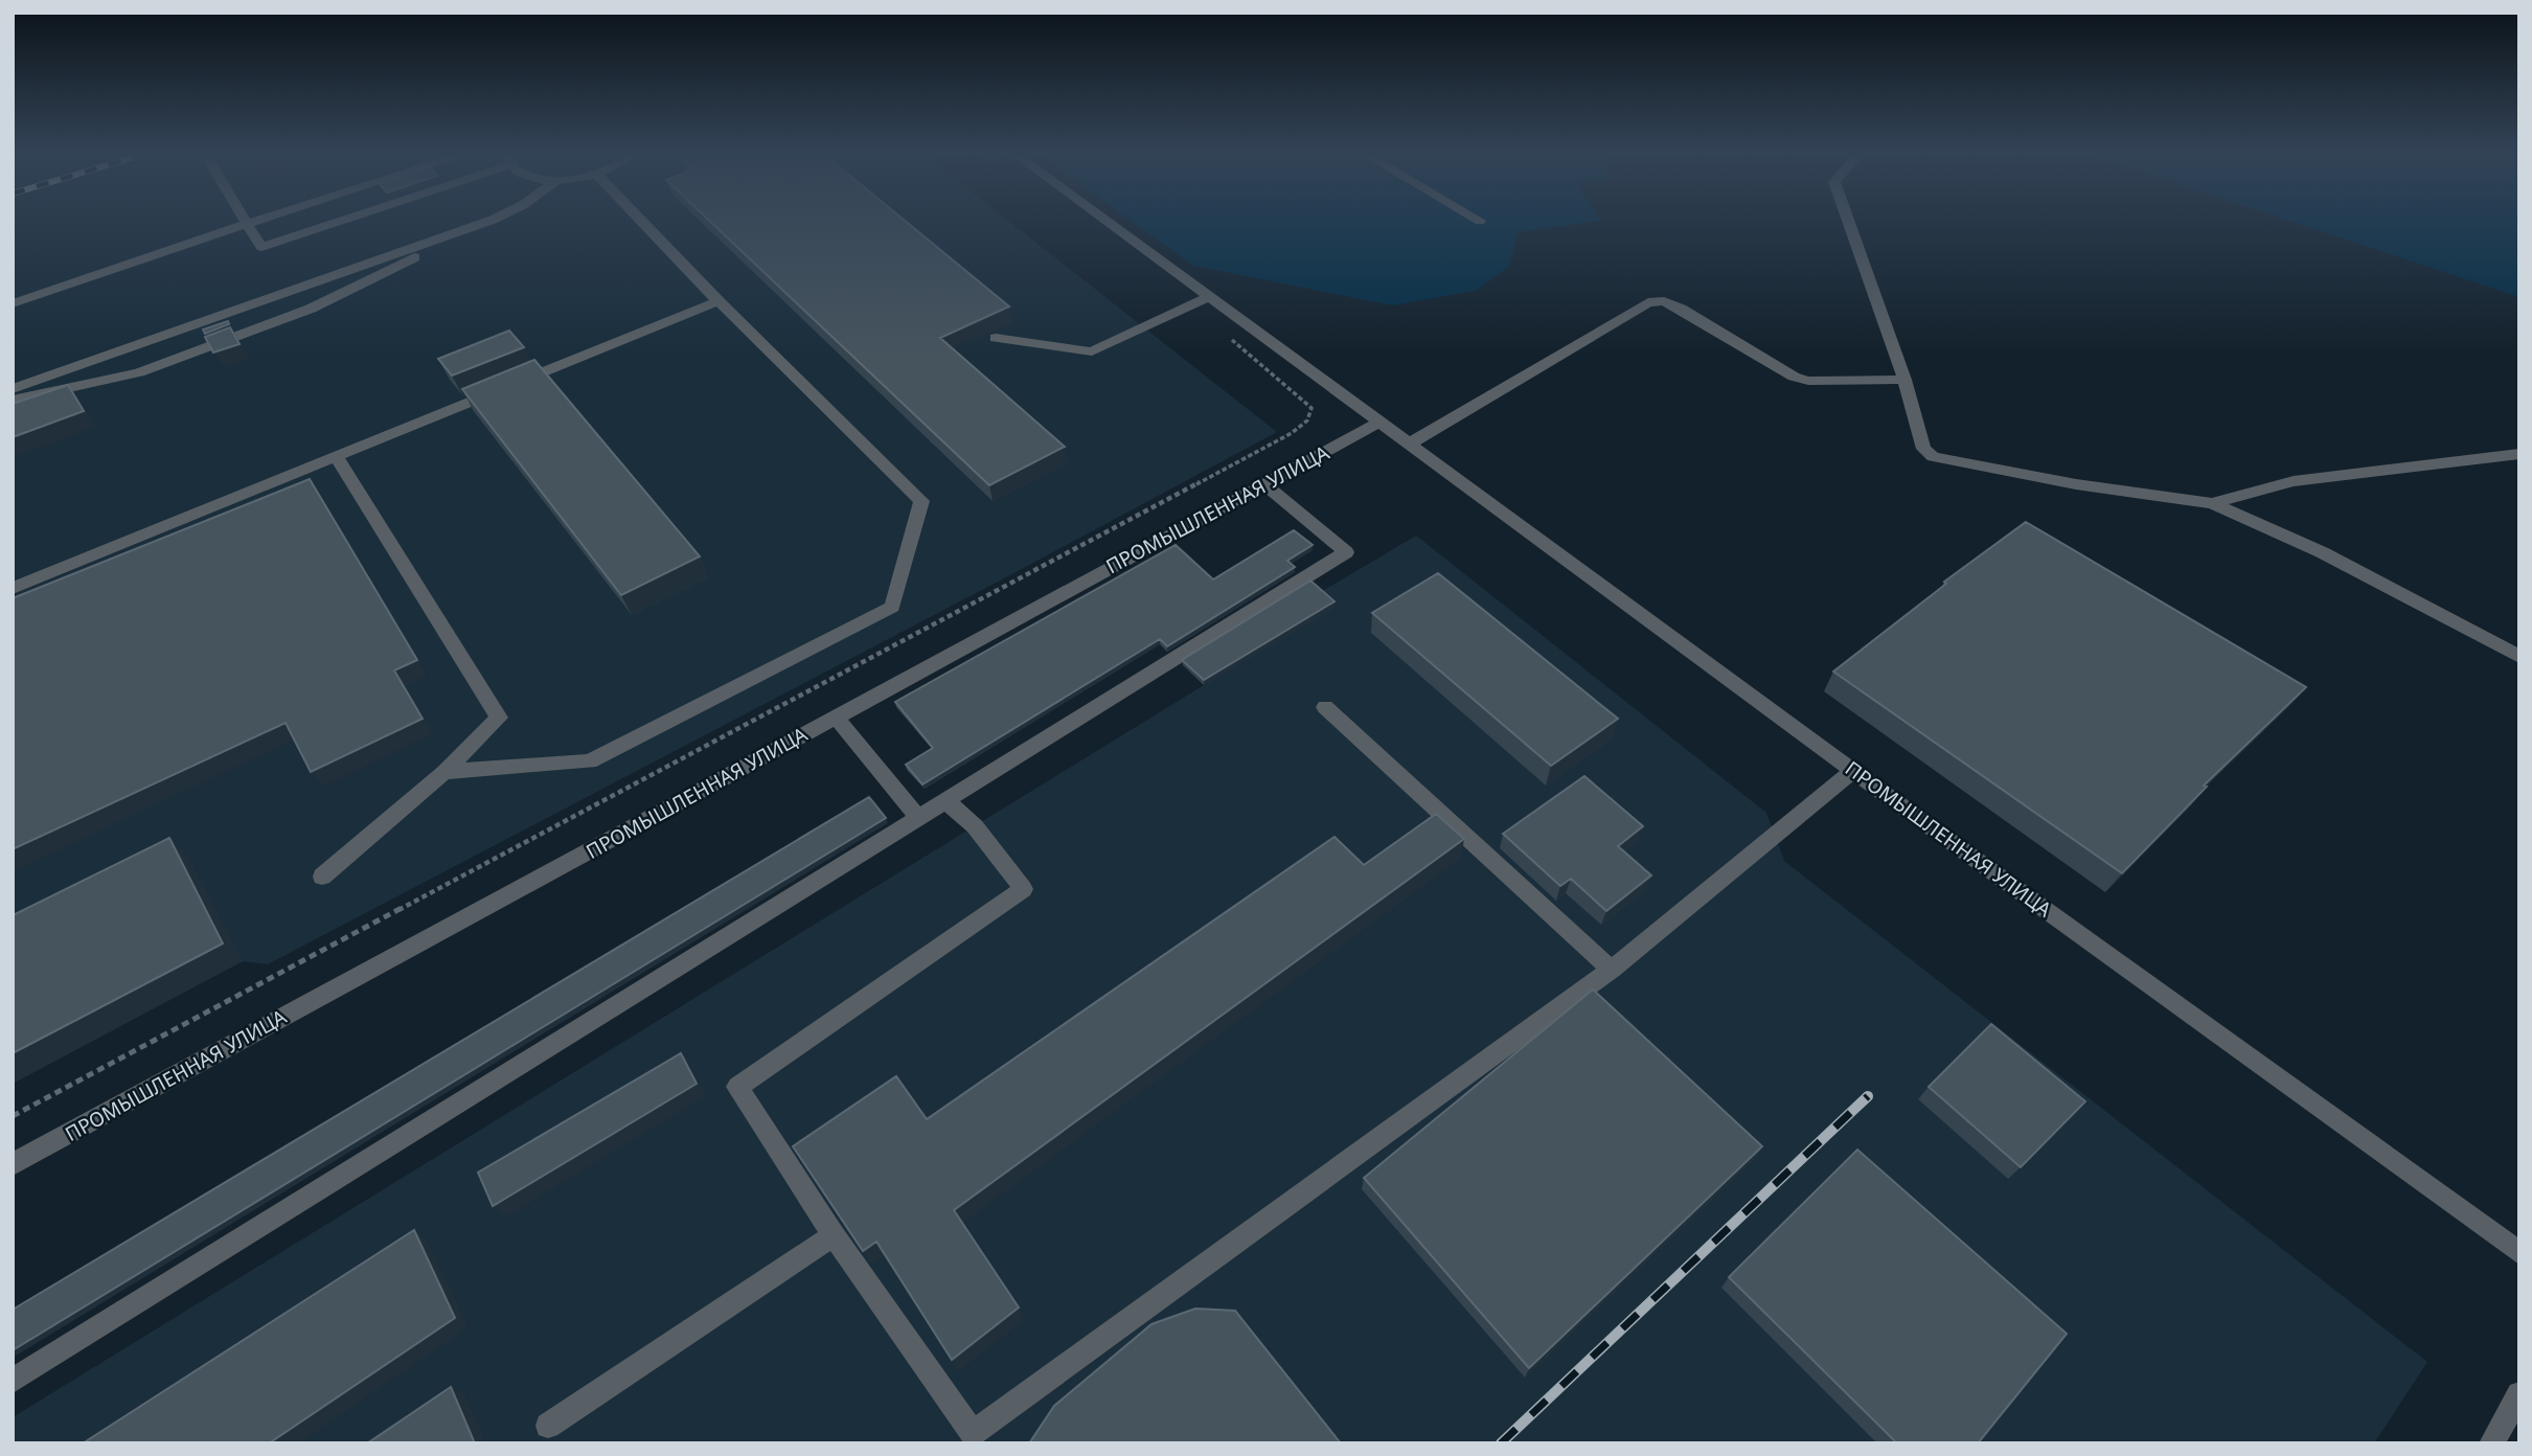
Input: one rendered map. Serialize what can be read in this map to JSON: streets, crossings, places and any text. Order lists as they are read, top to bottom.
{
  "streets": {
    "street": ["ПРОМЫШЛЕННАЯ УЛИЦА"]
  }
}
